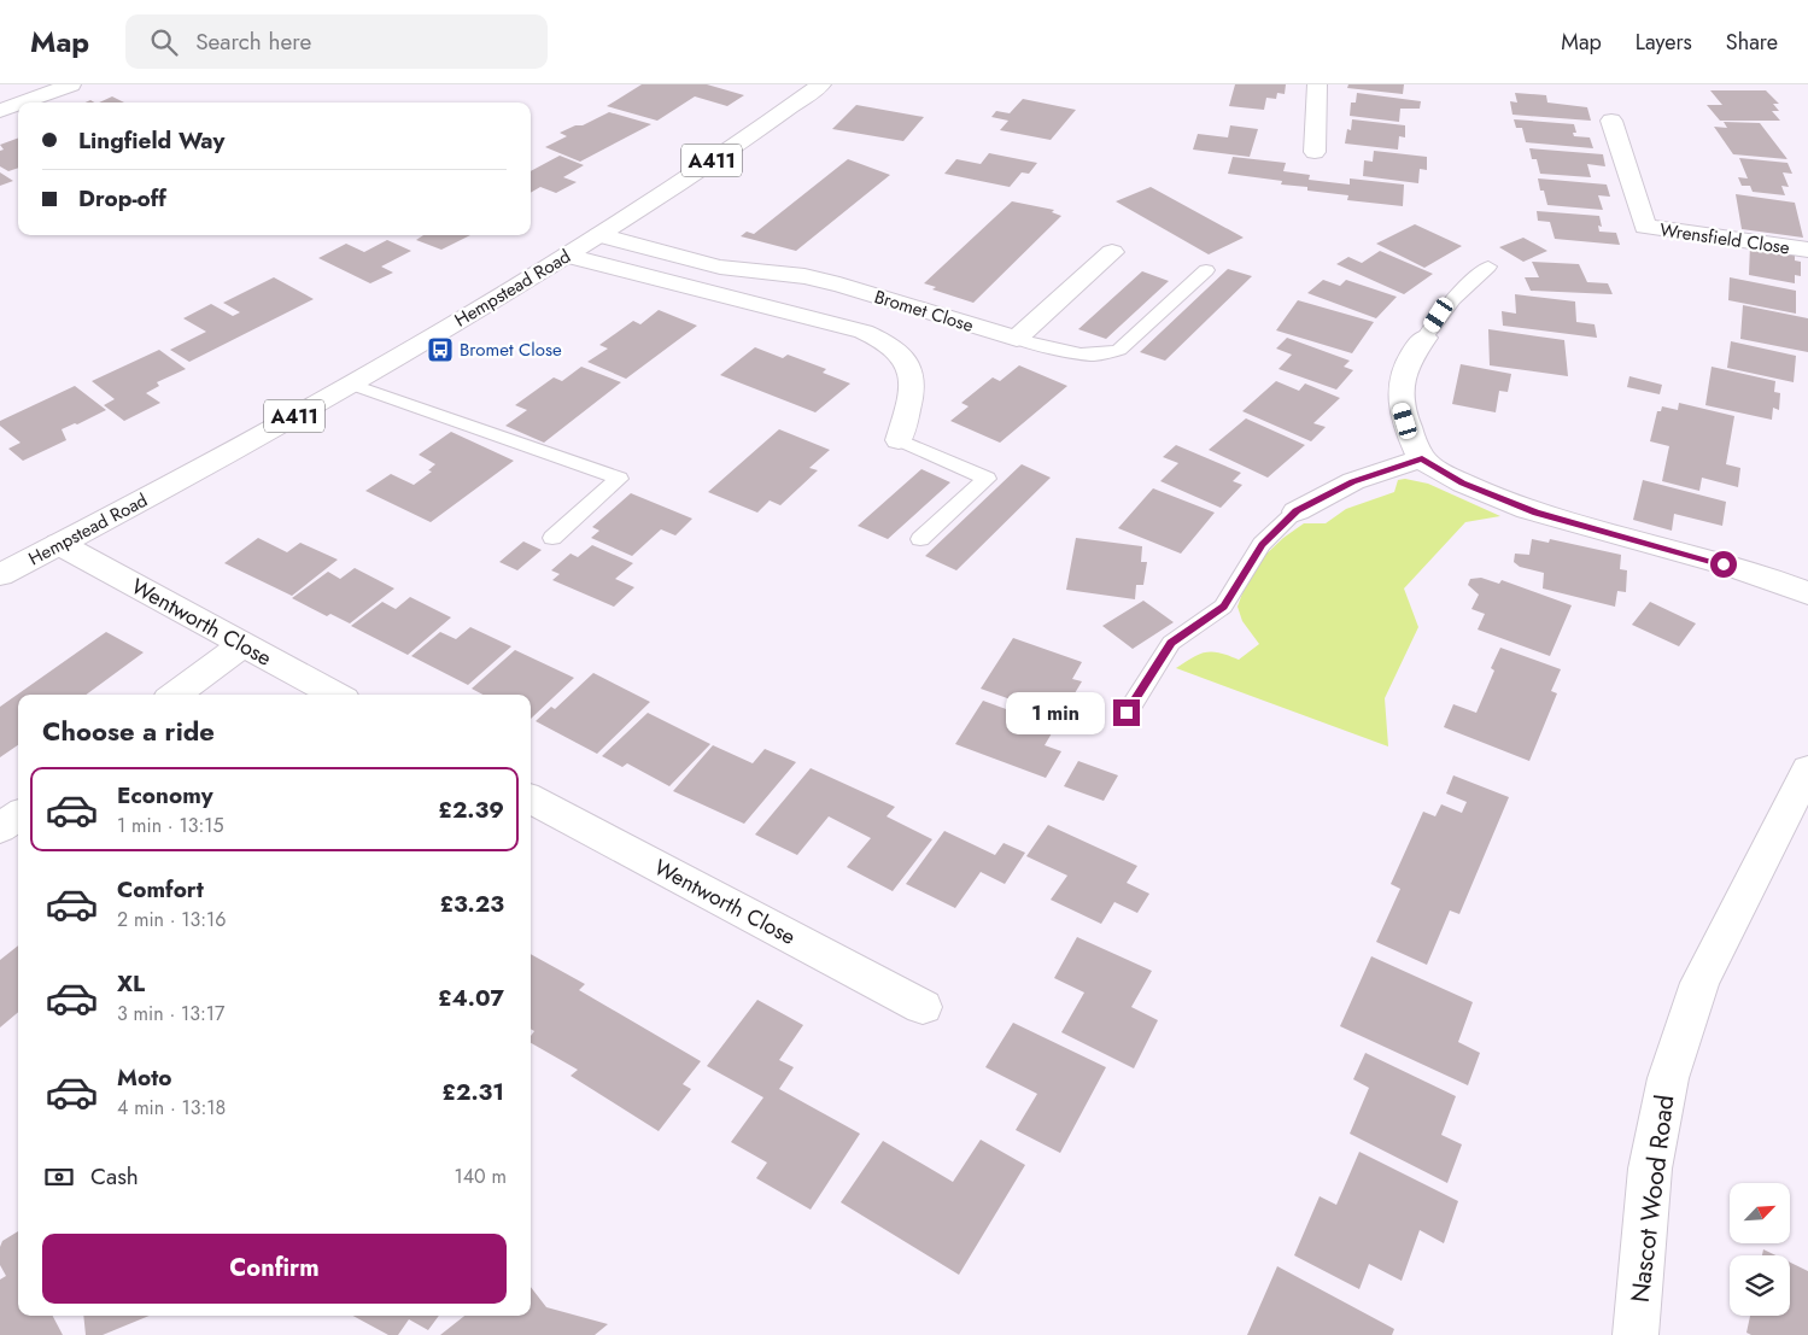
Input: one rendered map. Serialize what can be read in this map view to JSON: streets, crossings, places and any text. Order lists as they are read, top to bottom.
{
  "streets": {
    "street": [
      "A411",
      "Wrensfield Close",
      "Hempstead Road",
      "Bromet Close",
      "Wentworth Close",
      "Nascot Wood Road"
    ]
  },
  "crossings": [
    ["Hempstead Road", "Bromet Close"],
    ["Hempstead Road", "Wentworth Close"]
  ],
  "places": {
    "bus stop": ["Bromet Close"]
  },
  "north": "top right",
  "page": {
    "header": "Map",
    "search": "Search here",
    "nav": ["Map", "Layers", "Share"],
    "banner": ["Lingfield Way", "Drop-off"],
    "bubble": "1 min",
    "heading": "Choose a ride",
    "list": [
      {
        "name": "Economy",
        "note": "1 min · 13:15",
        "value": "£2.39"
      },
      {
        "name": "Comfort",
        "note": "2 min · 13:16",
        "value": "£3.23"
      },
      {
        "name": "XL",
        "note": "3 min · 13:17",
        "value": "£4.07"
      },
      {
        "name": "Moto",
        "note": "4 min · 13:18",
        "value": "£2.31"
      }
    ],
    "pay": ["Cash", "140 m"],
    "buttons": "Confirm"
  }
}
